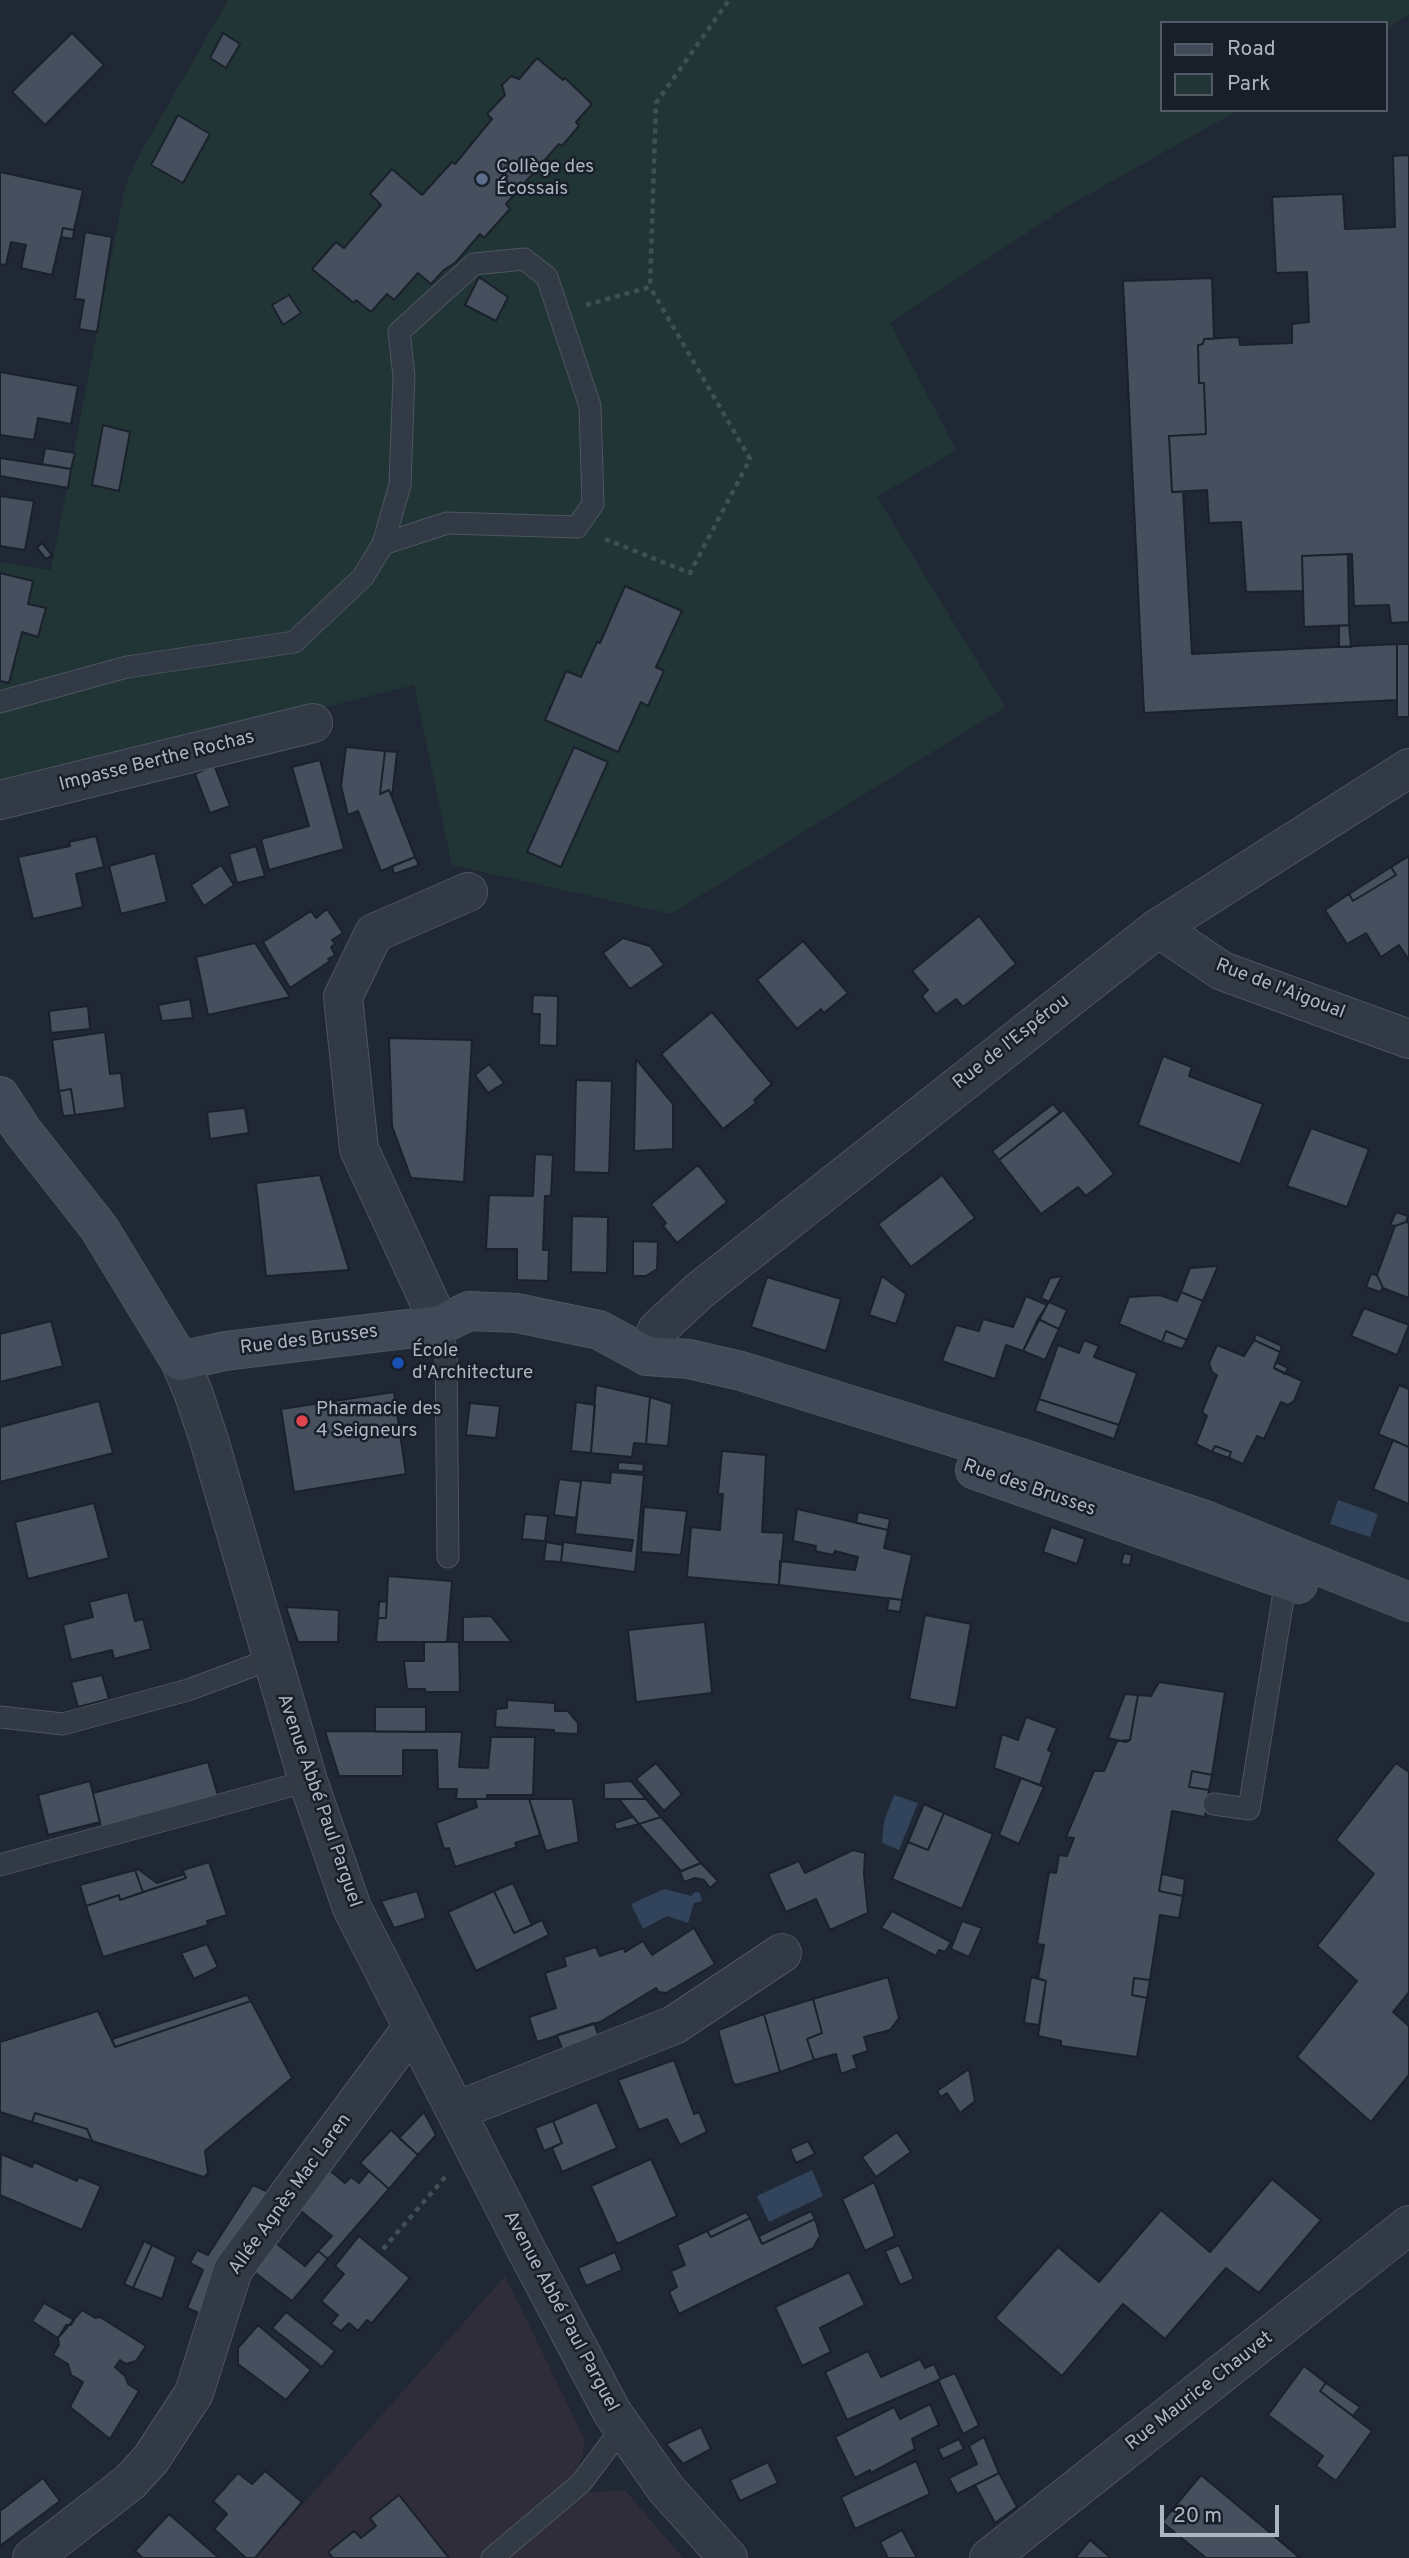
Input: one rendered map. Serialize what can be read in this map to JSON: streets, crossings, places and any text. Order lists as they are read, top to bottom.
{
  "streets": {
    "street": [
      "Impasse Berthe Rochas",
      "Rue de l'Aigoual",
      "Rue de l'Espérou",
      "Rue des Brusses",
      "Avenue Abbé Paul Parguel",
      "Allée Agnès Mac Laren",
      "Rue Maurice Chauvet"
    ]
  },
  "crossings": [
    ["Rue de l'Aigoual", "Rue de l'Espérou"],
    ["Rue de l'Espérou", "Rue des Brusses"],
    ["Rue des Brusses", "Avenue Abbé Paul Parguel"],
    ["Avenue Abbé Paul Parguel", "Allée Agnès Mac Laren"]
  ],
  "places": ["Collège des Écossais", "École d'Architecture", "Pharmacie des 4 Seigneurs"],
  "legend": ["Road", "Park"],
  "scale_bar": "20 m"
}
